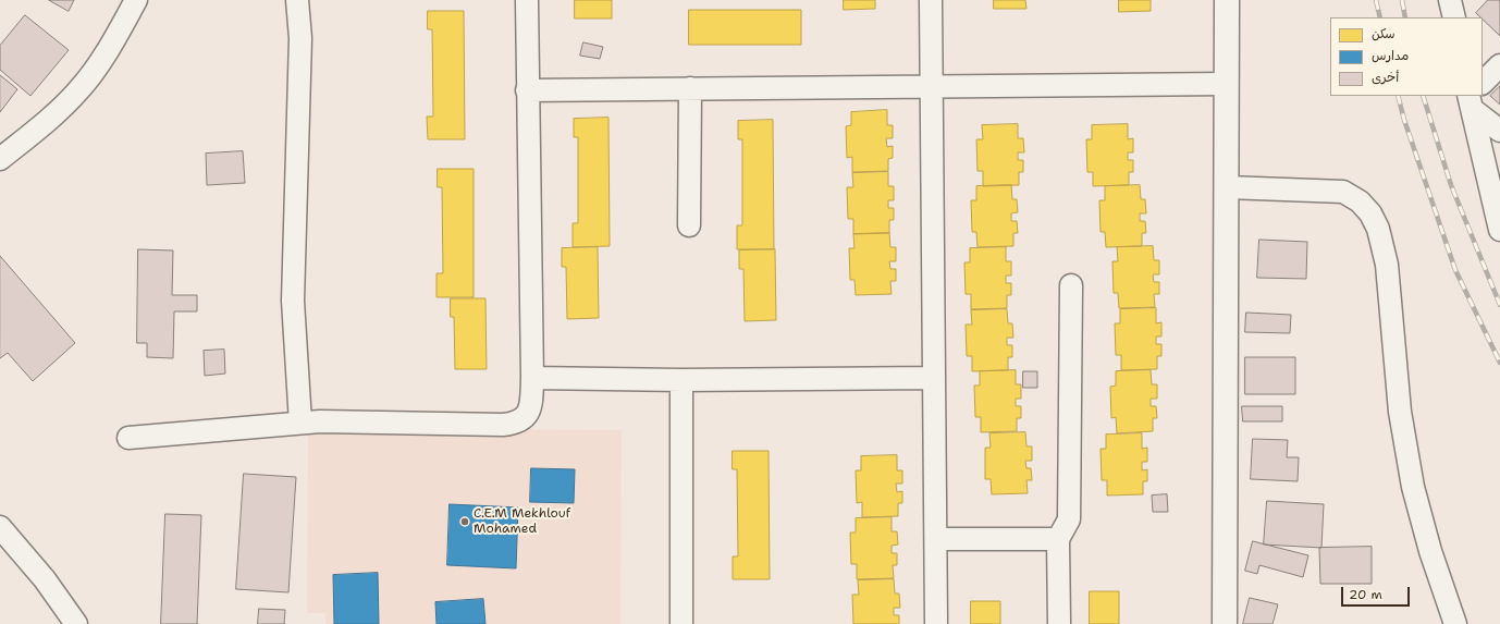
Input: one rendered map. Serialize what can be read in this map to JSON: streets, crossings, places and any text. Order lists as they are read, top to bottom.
{
  "places": ["C.E.M Mekhlouf Mohamed"],
  "legend": ["سكن", "مدارس", "أخرى"],
  "scale_bar": "20 m"
}
